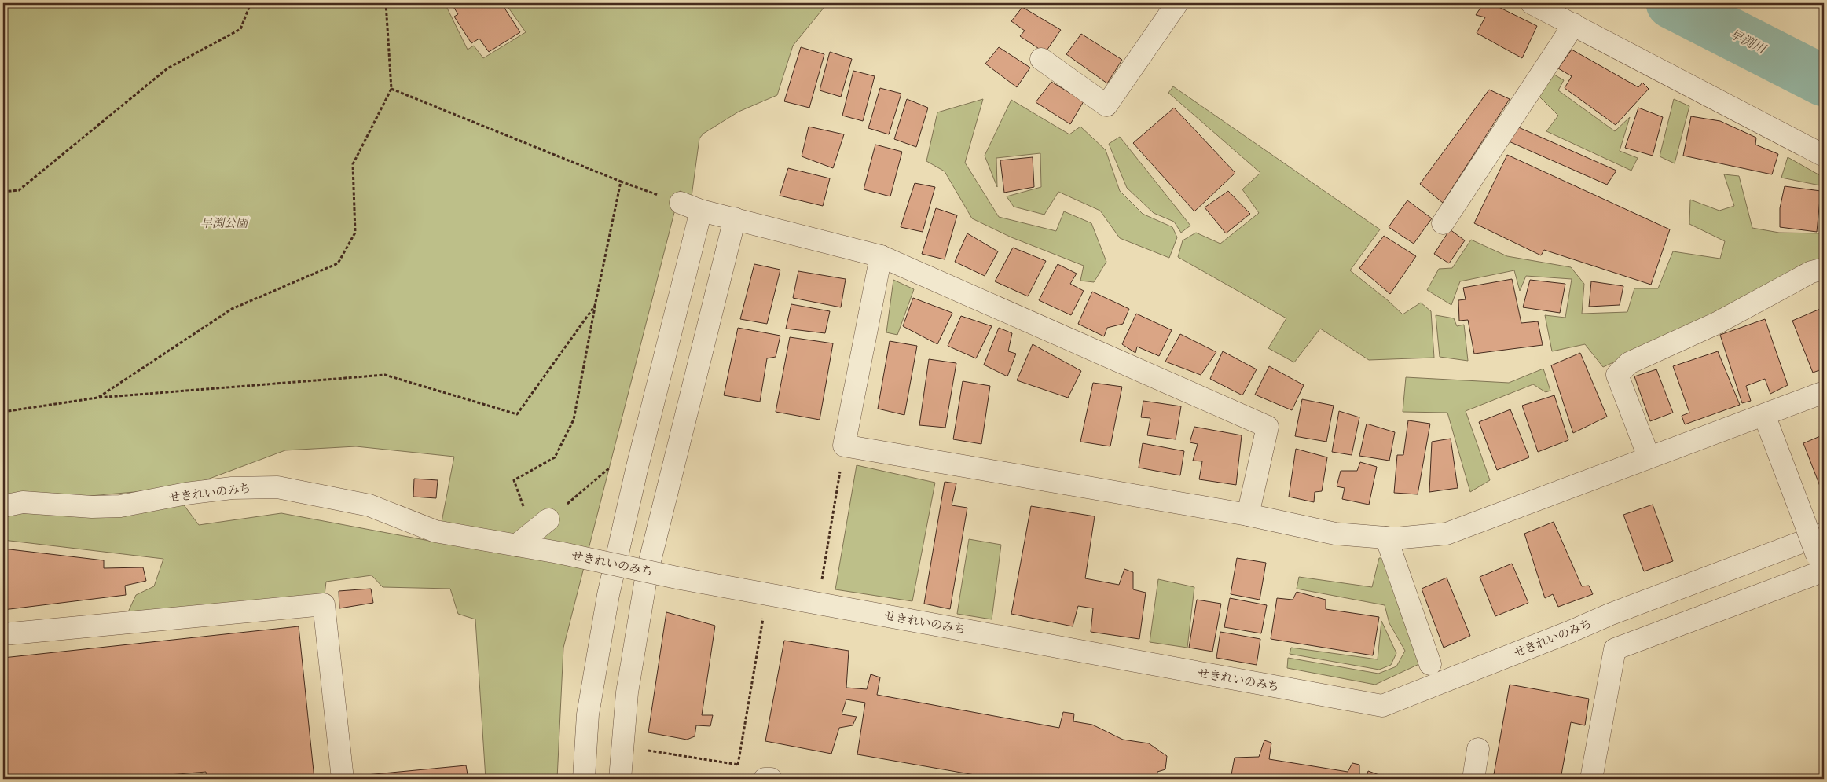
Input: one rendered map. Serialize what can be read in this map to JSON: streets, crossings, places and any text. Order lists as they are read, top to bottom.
{
  "streets": {
    "street": ["せきれいのみち"]
  },
  "water": ["早渕川"],
  "parks": ["早渕公園"]
}
